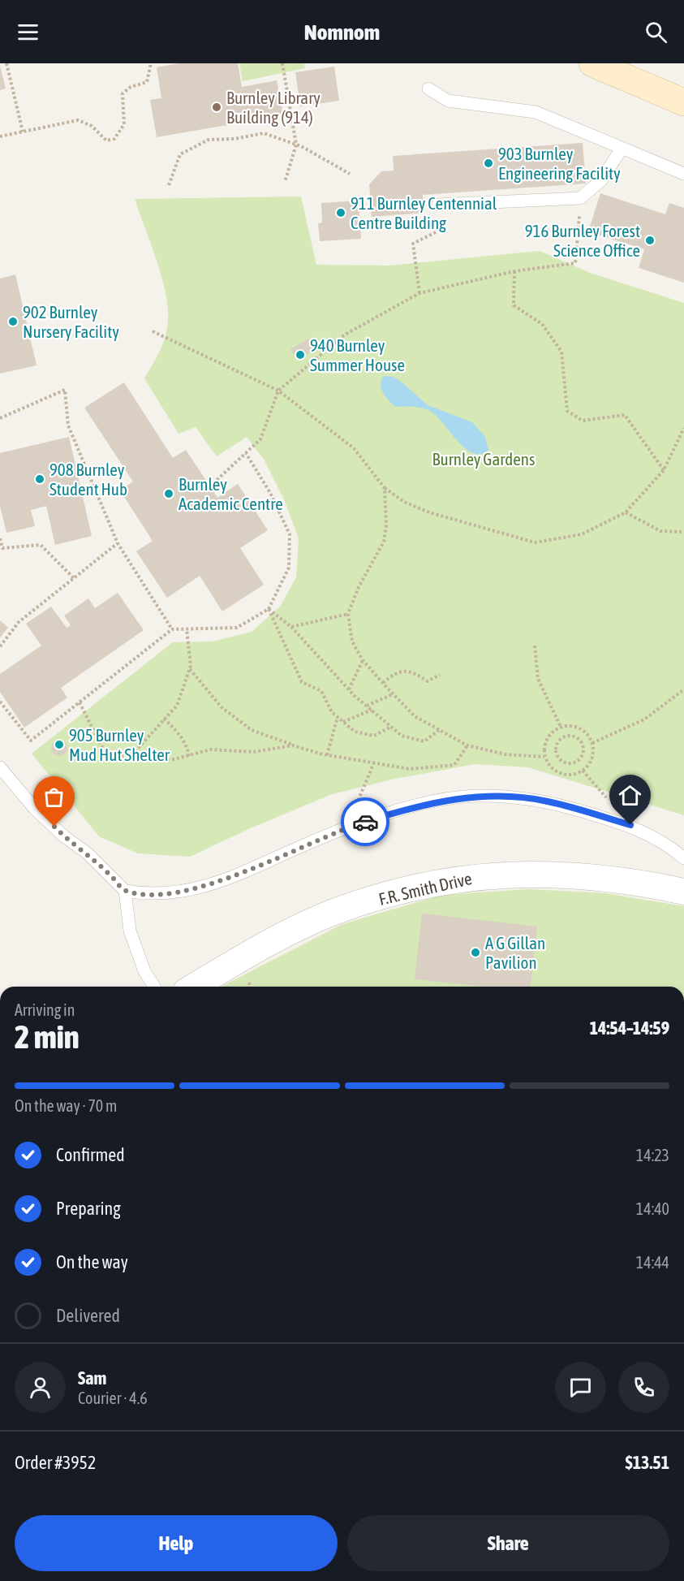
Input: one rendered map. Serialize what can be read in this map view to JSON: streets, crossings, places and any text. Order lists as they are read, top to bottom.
{
  "streets": {
    "street": ["F.R. Smith Drive"]
  },
  "parks": ["Burnley Gardens"],
  "places": [
    "Burnley Library Building (914)",
    "903 Burnley Engineering Facility",
    "911 Burnley Centennial Centre Building",
    "916 Burnley Forest Science Office",
    "902 Burnley Nursery Facility",
    "940 Burnley Summer House",
    "908 Burnley Student Hub",
    "Burnley Academic Centre",
    "905 Burnley Mud Hut Shelter",
    "A G Gillan Pavilion"
  ],
  "page": {
    "header": "Nomnom",
    "heading": ["2 min", "Arriving in", "14:54–14:59"],
    "panel": [
      "Sam",
      "Courier · 4.6",
      "Order #3952",
      "$13.51"
    ],
    "bar": "On the way · 70 m",
    "list": [
      ["Confirmed", "14:23"],
      ["Preparing", "14:40"],
      ["On the way", "14:44"],
      "Delivered"
    ],
    "buttons": ["Help", "Share"]
  }
}
